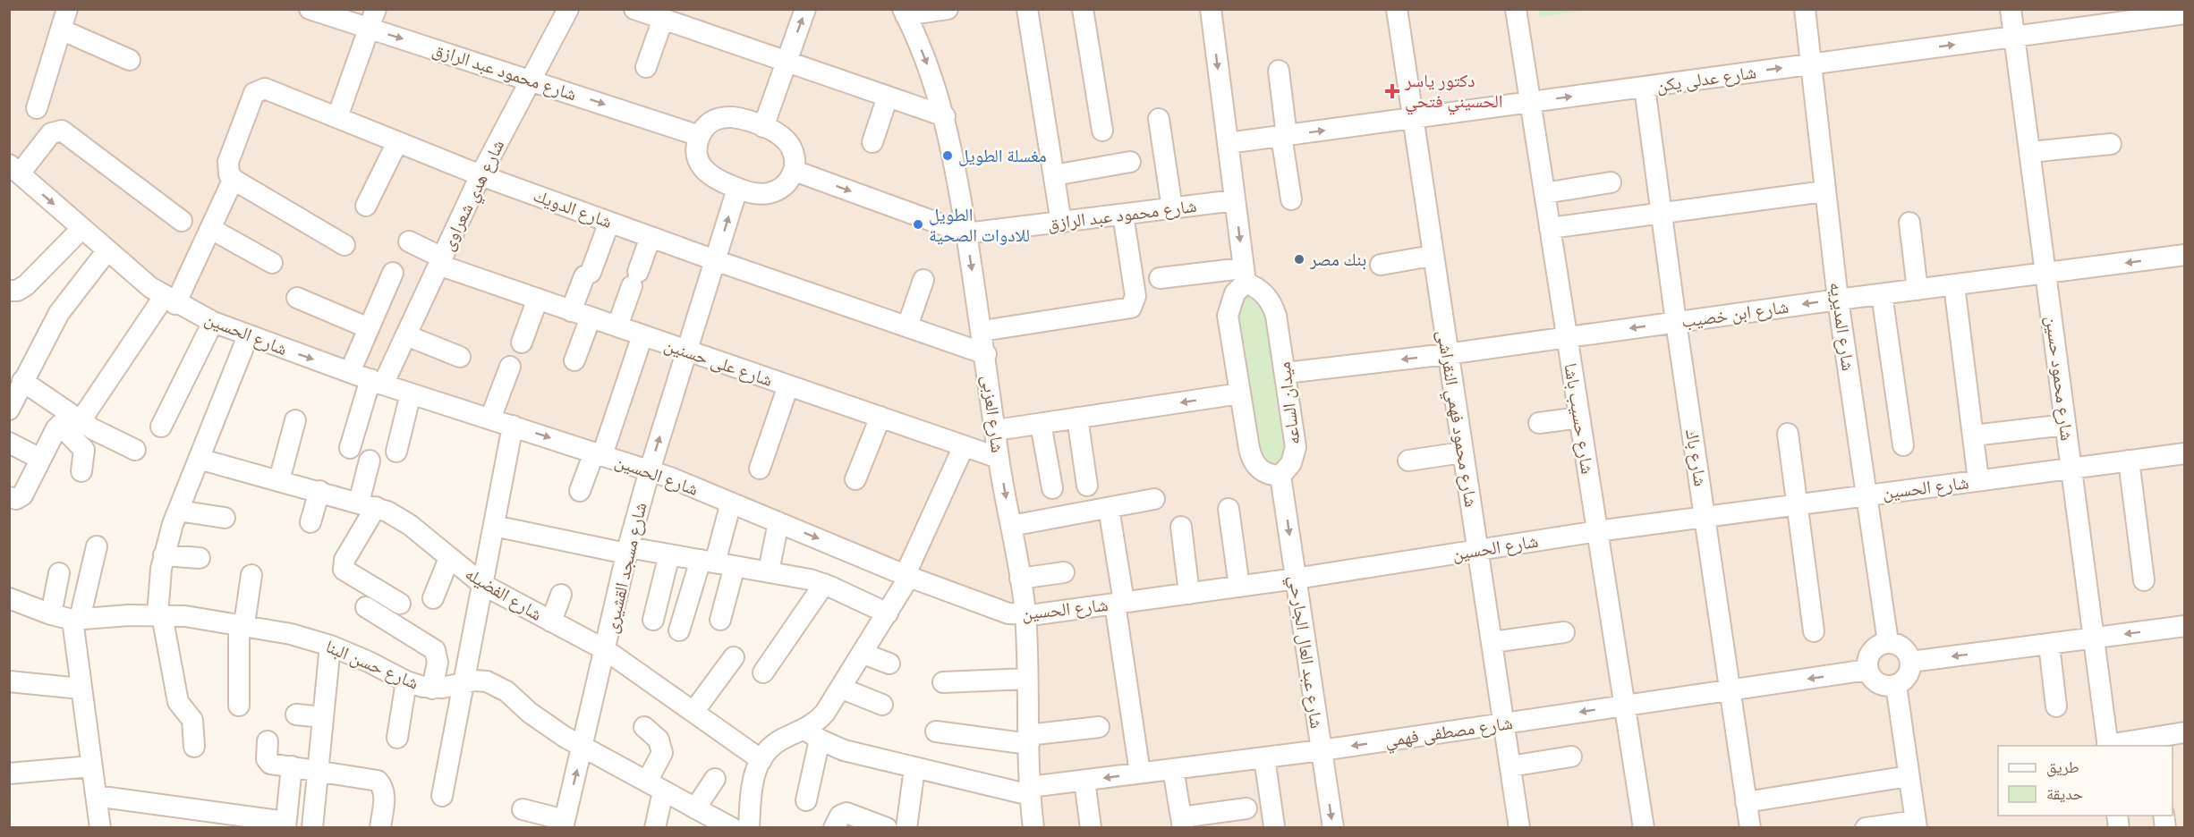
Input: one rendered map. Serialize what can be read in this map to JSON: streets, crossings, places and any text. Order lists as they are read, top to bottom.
{
  "streets": {
    "street": [
      "شارع محمود عبد الرازق",
      "شارع عدلى يكن",
      "شارع هدي شعراوى",
      "شارع الدويك",
      "شارع ابن خصيب",
      "شارع المديريه",
      "شارع الحسين",
      "شارع على حسنين",
      "شارع محمود حسين",
      "ميدان الساعه",
      "شارع العزبى",
      "شارع محمود فهمي النقراشى",
      "شارع حسيب باشا",
      "شارع باك",
      "شارع مسجد القشيرى",
      "شارع الفضيله",
      "شارع عبد العال الجارحي",
      "شارع حسن البنا",
      "شارع مصطفى فهمي"
    ]
  },
  "crossings": [
    ["شارع محمود عبد الرازق", "شارع هدي شعراوى"],
    ["شارع محمود عبد الرازق", "شارع العزبى"],
    ["شارع محمود عبد الرازق", "شارع مسجد القشيرى"],
    ["شارع عدلى يكن", "شارع المديريه"],
    ["شارع عدلى يكن", "شارع محمود حسين"],
    ["شارع عدلى يكن", "شارع محمود فهمي النقراشى"],
    ["شارع عدلى يكن", "شارع حسيب باشا"],
    ["شارع عدلى يكن", "شارع باك"],
    ["شارع هدي شعراوى", "شارع الدويك"],
    ["شارع هدي شعراوى", "شارع الحسين"],
    ["شارع هدي شعراوى", "شارع على حسنين"],
    ["شارع الدويك", "شارع العزبى"],
    ["شارع الدويك", "شارع مسجد القشيرى"],
    ["شارع ابن خصيب", "شارع المديريه"],
    ["شارع ابن خصيب", "شارع محمود حسين"],
    ["شارع ابن خصيب", "ميدان الساعه"],
    ["شارع ابن خصيب", "شارع محمود فهمي النقراشى"],
    ["شارع ابن خصيب", "شارع حسيب باشا"],
    ["شارع ابن خصيب", "شارع باك"],
    ["شارع المديريه", "شارع الحسين"],
    ["شارع المديريه", "شارع مصطفى فهمي"],
    ["شارع الحسين", "شارع محمود حسين"],
    ["شارع الحسين", "شارع العزبى"],
    ["شارع الحسين", "شارع محمود فهمي النقراشى"],
    ["شارع الحسين", "شارع حسيب باشا"],
    ["شارع الحسين", "شارع باك"],
    ["شارع الحسين", "شارع مسجد القشيرى"],
    ["شارع الحسين", "شارع عبد العال الجارحي"],
    ["شارع على حسنين", "شارع العزبى"],
    ["شارع على حسنين", "شارع مسجد القشيرى"],
    ["ميدان الساعه", "شارع عبد العال الجارحي"],
    ["شارع العزبى", "شارع مصطفى فهمي"],
    ["شارع محمود فهمي النقراشى", "شارع مصطفى فهمي"],
    ["شارع حسيب باشا", "شارع مصطفى فهمي"],
    ["شارع باك", "شارع مصطفى فهمي"],
    ["شارع مسجد القشيرى", "شارع الفضيله"],
    ["شارع مسجد القشيرى", "شارع حسن البنا"],
    ["شارع عبد العال الجارحي", "شارع مصطفى فهمي"]
  ],
  "places": {
    "health": ["دكتور ياسر الحسيني فتحي"],
    "other": ["مغسلة الطويل", "الطويل للادوات الصحية", "بنك مصر"]
  },
  "legend": ["طريق", "حديقة"]
}
